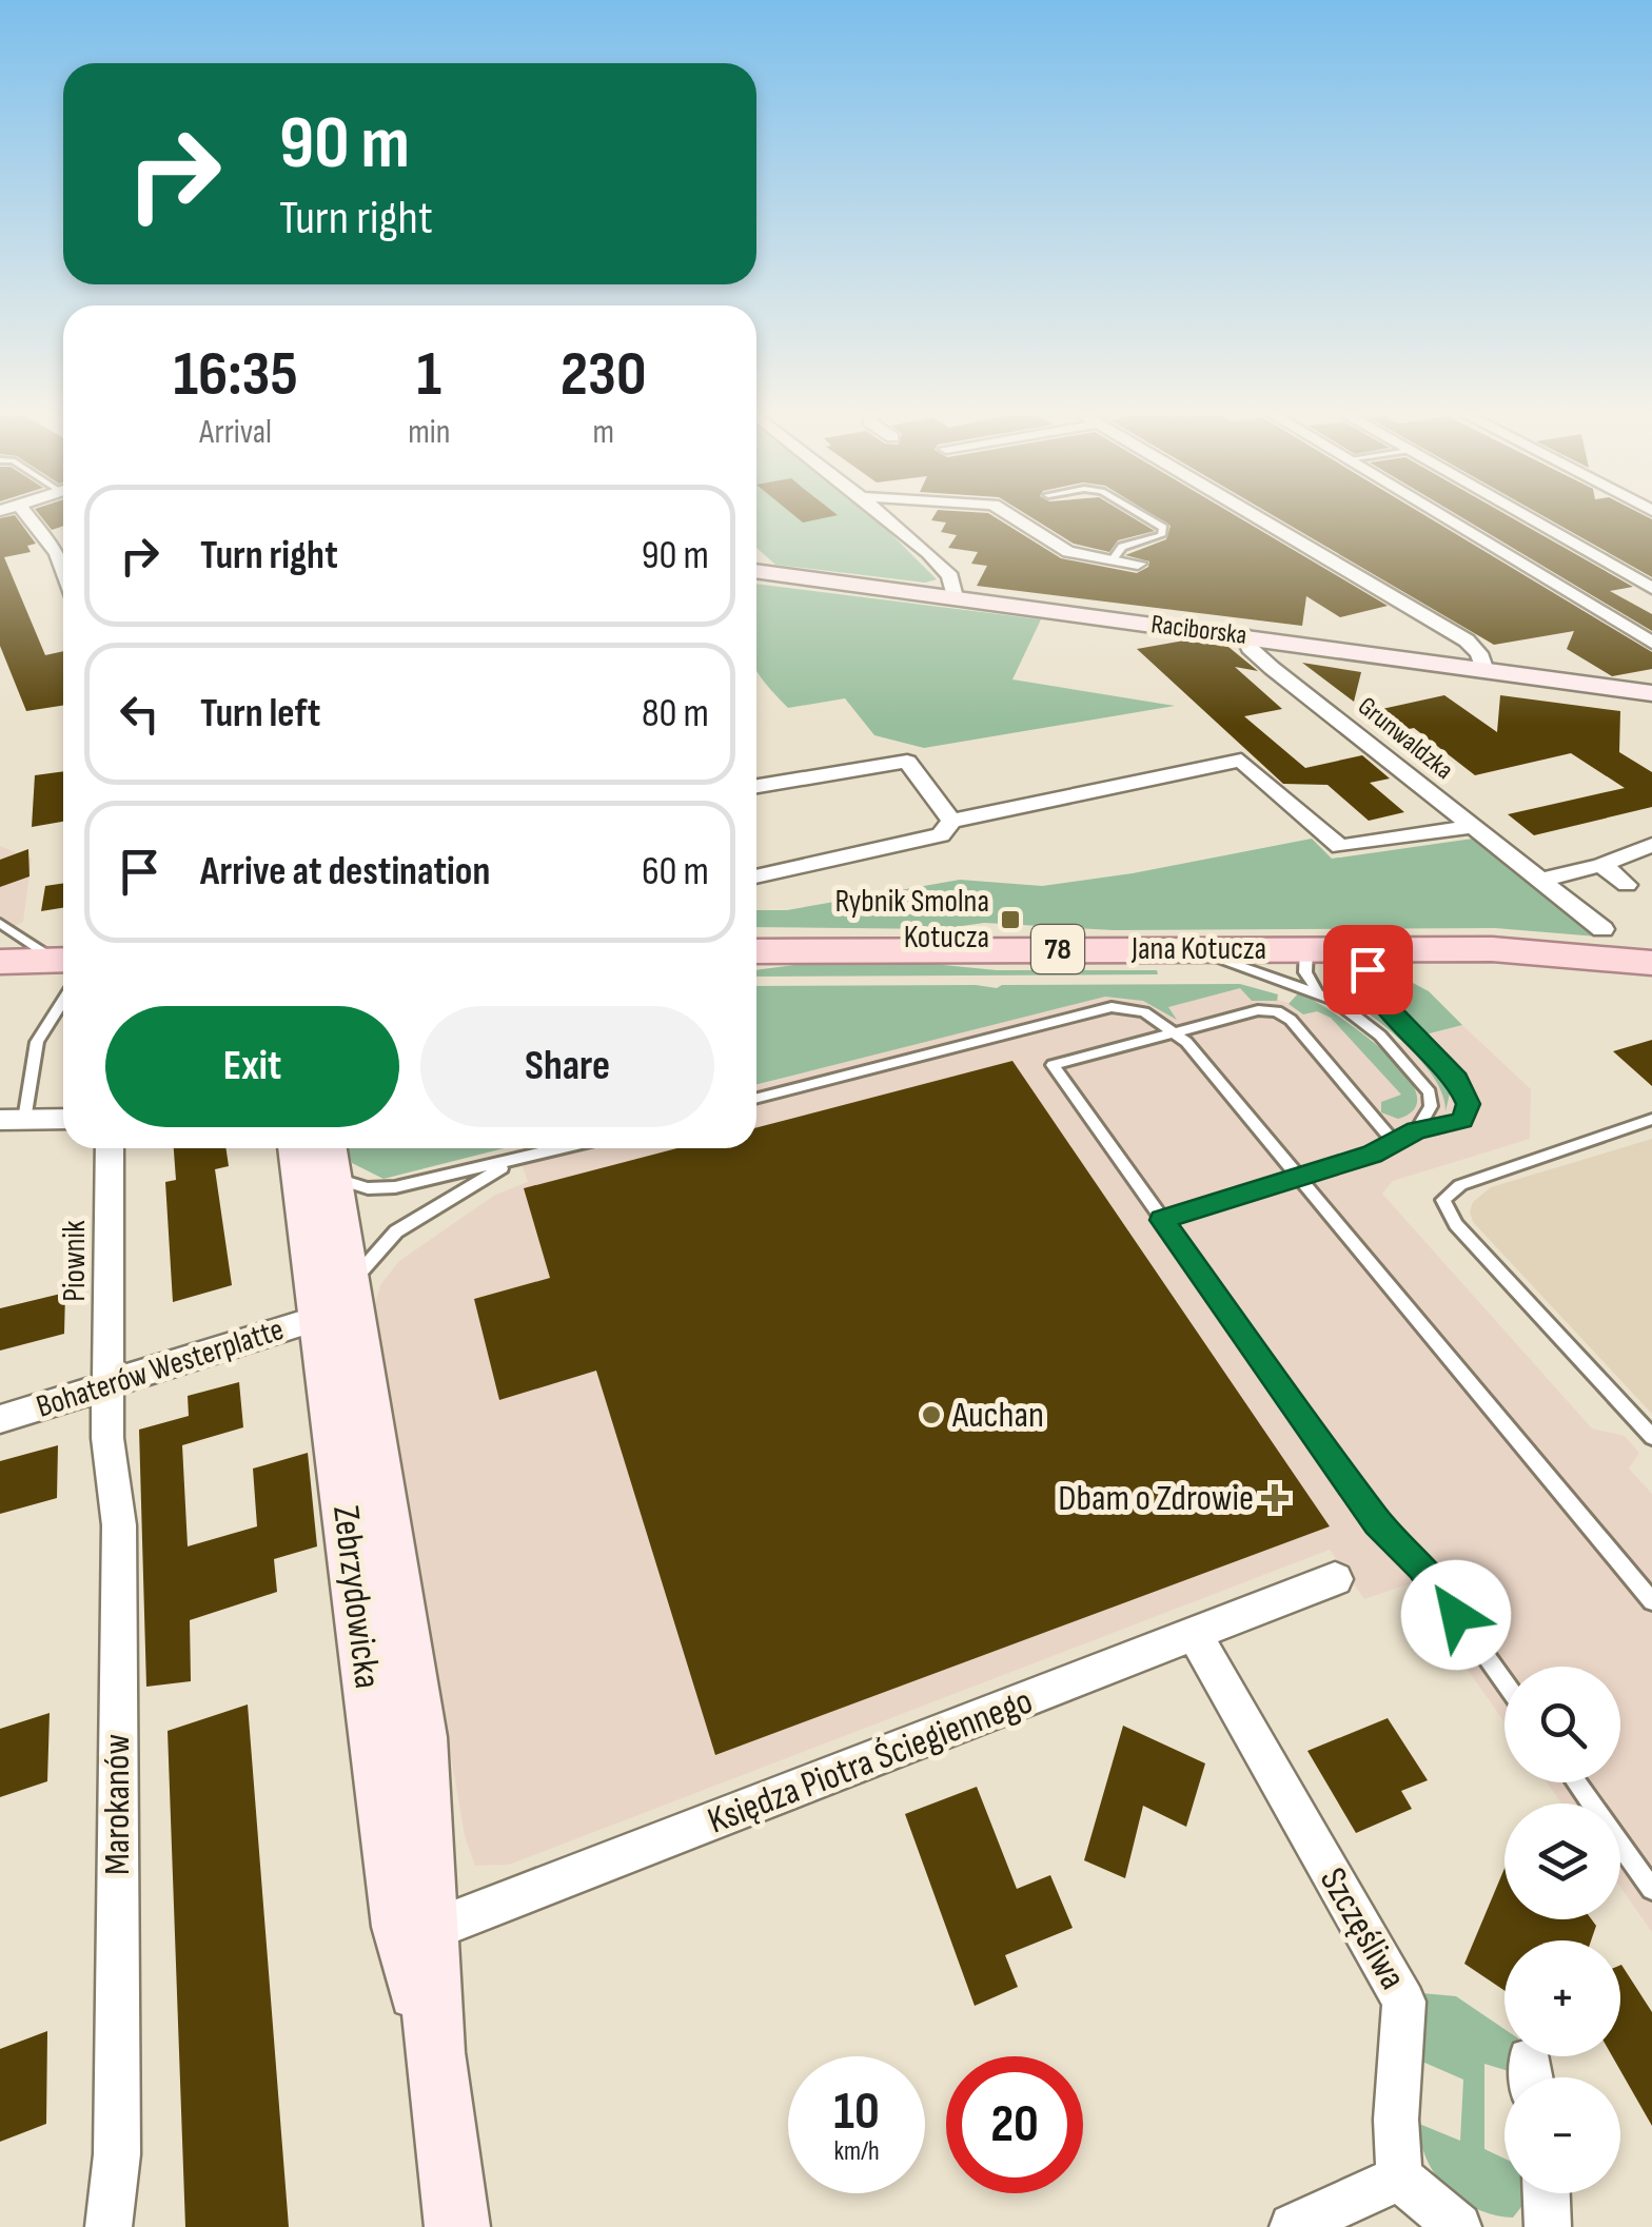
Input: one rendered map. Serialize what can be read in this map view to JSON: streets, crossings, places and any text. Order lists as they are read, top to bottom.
{
  "streets": {
    "main road": ["78", "Jana Kotucza"],
    "street": [
      "Raciborska",
      "Grunwaldzka",
      "Piownik",
      "Bohaterów Westerplatte",
      "Zebrzydowicka",
      "Księdza Piotra Ściegiennego",
      "Marokanów",
      "Szczęśliwa"
    ]
  },
  "crossings": [
    ["Raciborska", "Grunwaldzka"],
    ["Piownik", "Bohaterów Westerplatte"],
    ["Piownik", "Marokanów"],
    ["Bohaterów Westerplatte", "Zebrzydowicka"],
    ["Bohaterów Westerplatte", "Marokanów"],
    ["Zebrzydowicka", "Księdza Piotra Ściegiennego"],
    ["Księdza Piotra Ściegiennego", "Szczęśliwa"]
  ],
  "places": {
    "transit": ["Rybnik Smolna Kotucza"],
    "other": ["Auchan"],
    "health": ["Dbam o Zdrowie"]
  },
  "page": {
    "turn": ["90 m", "Turn right"],
    "eta": [
      "16:35",
      "Arrival",
      "1",
      "min",
      "230",
      "m"
    ],
    "list": [
      {
        "name": "Turn right",
        "value": "90 m"
      },
      {
        "name": "Turn left",
        "value": "80 m"
      },
      {
        "name": "Arrive at destination",
        "value": "60 m"
      }
    ],
    "buttons": ["Exit", "Share"],
    "map_buttons": ["+", "−"],
    "speed": "10 km/h",
    "limit": "20"
  }
}
